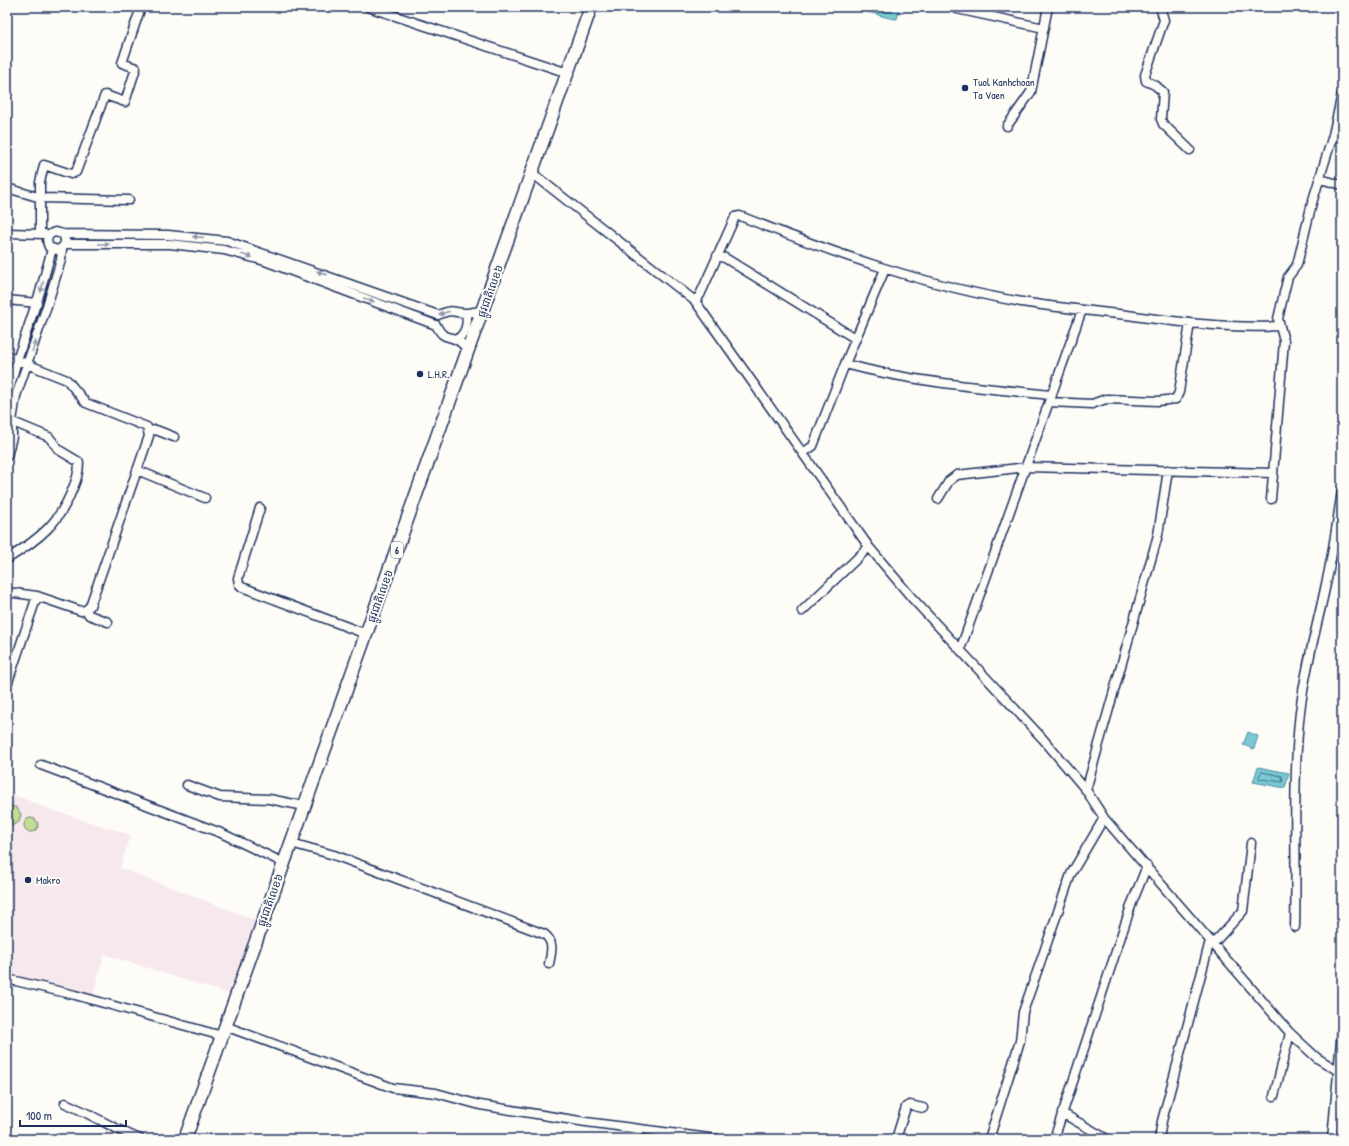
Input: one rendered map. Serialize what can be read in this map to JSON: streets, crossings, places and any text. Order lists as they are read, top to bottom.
{
  "streets": {
    "highway": ["ផ្លូវជាតិលេខ៦", "6"]
  },
  "places": ["Tuol Kanhchoan Ta Vaen", "L.H.R.", "Makro"],
  "scale_bar": "100 m"
}
